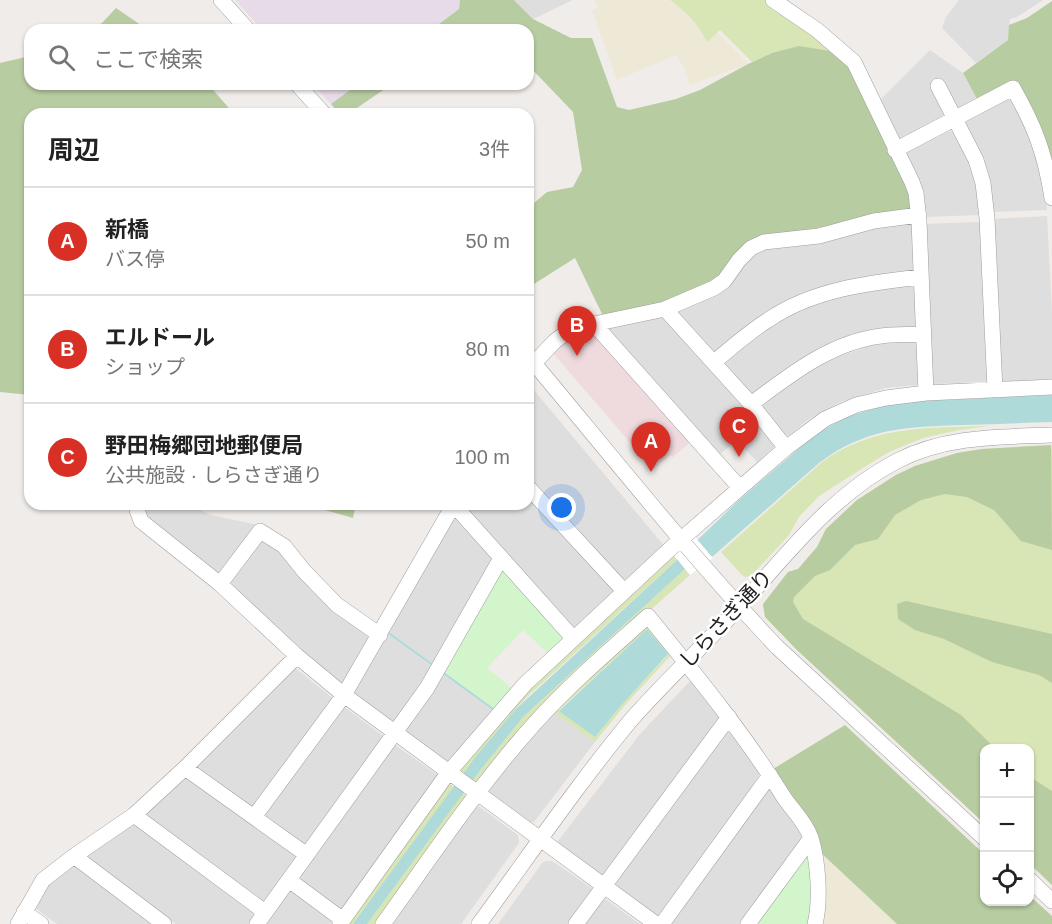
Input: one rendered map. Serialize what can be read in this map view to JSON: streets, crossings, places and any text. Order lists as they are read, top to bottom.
{
  "streets": {
    "street": ["しらさぎ通り"]
  },
  "page": {
    "search": "ここで検索",
    "heading": ["周辺", "3件"],
    "list": [
      {
        "mark": "A",
        "name": "新橋",
        "note": "バス停",
        "value": "50 m"
      },
      {
        "mark": "B",
        "name": "エルドール",
        "note": "ショップ",
        "value": "80 m"
      },
      {
        "mark": "C",
        "name": "野田梅郷団地郵便局",
        "note": "公共施設 · しらさぎ通り",
        "value": "100 m"
      }
    ],
    "pins": ["B", "C", "A"],
    "map_buttons": ["+", "−"]
  }
}
